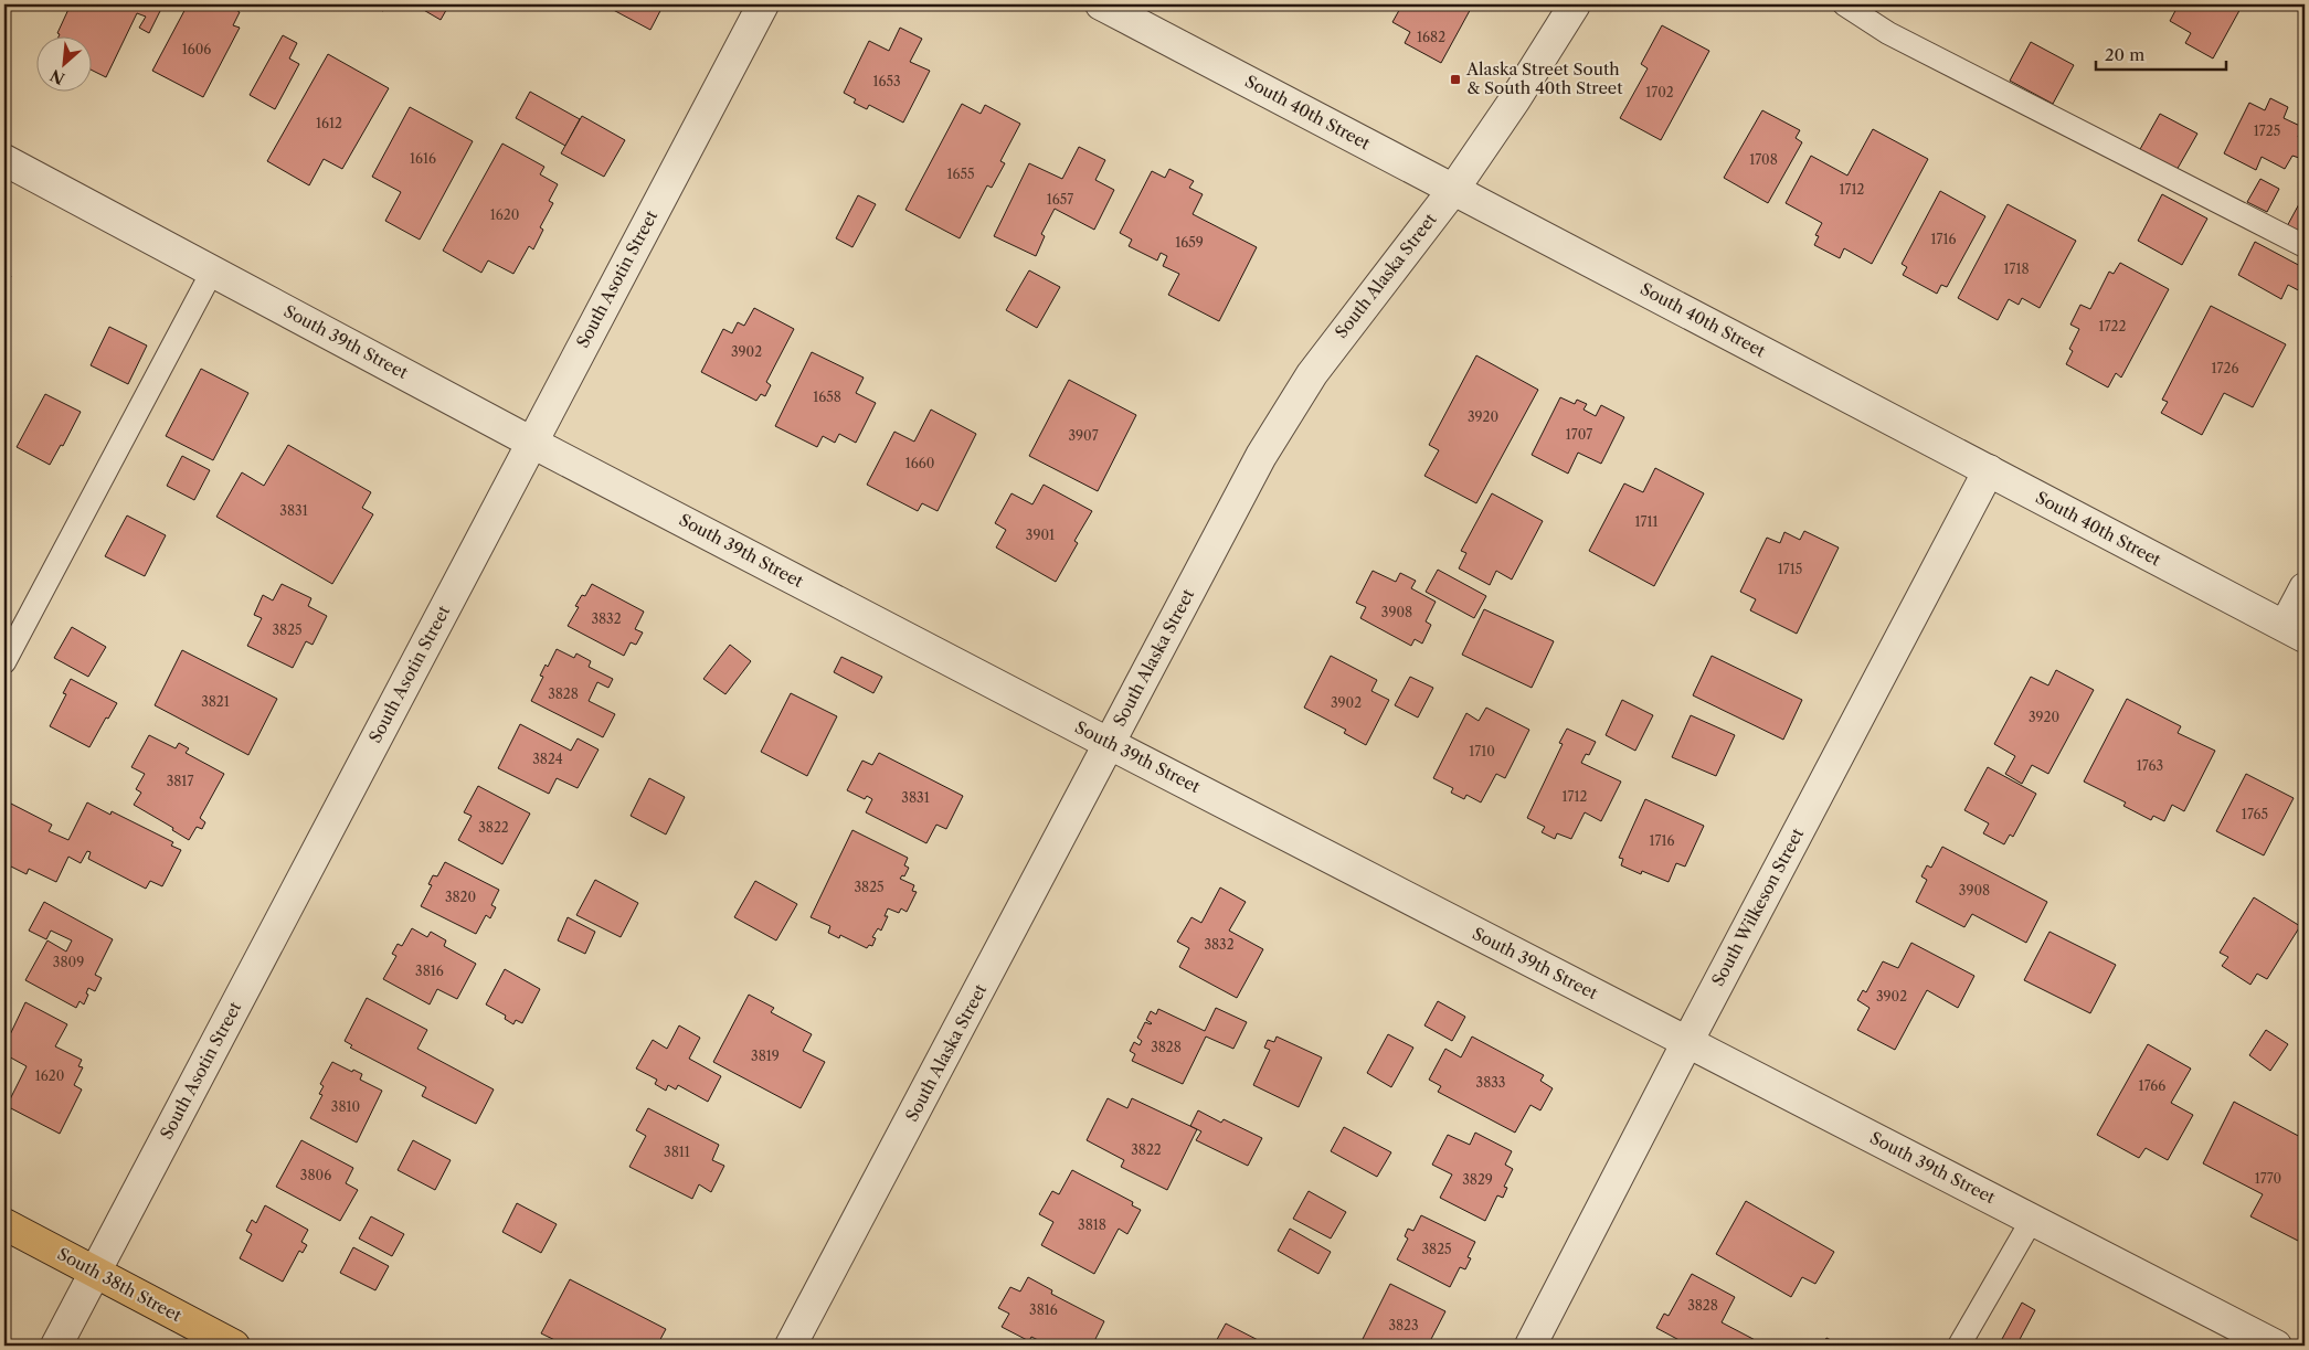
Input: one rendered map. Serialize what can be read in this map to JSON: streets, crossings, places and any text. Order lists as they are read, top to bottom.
{
  "streets": {
    "main road": ["South 38th Street"],
    "street": [
      "South 40th Street",
      "South Alaska Street",
      "South Asotin Street",
      "South 39th Street",
      "South Wilkeson Street"
    ]
  },
  "crossings": [
    ["South 40th Street", "South Alaska Street"],
    ["South 40th Street", "South Wilkeson Street"],
    ["South Alaska Street", "South 39th Street"],
    ["South Asotin Street", "South 39th Street"],
    ["South Asotin Street", "South 38th Street"],
    ["South 39th Street", "South Wilkeson Street"]
  ],
  "places": {
    "transit": ["Alaska Street South & South 40th Street"]
  },
  "house_numbers": [
    "1682",
    "1606",
    "1653",
    "1702",
    "1612",
    "1725",
    "1616",
    "1708",
    "1655",
    "1712",
    "1657",
    "1620",
    "1716",
    "1659",
    "1718",
    "1722",
    "3902",
    "1726",
    "1658",
    "3920",
    "1707",
    "3907",
    "1660",
    "3831",
    "1711",
    "3901",
    "1715",
    "3908",
    "3832",
    "3825",
    "3828",
    "3821",
    "3902",
    "3920",
    "1710",
    "3824",
    "1763",
    "3817",
    "1712",
    "3831",
    "1765",
    "3822",
    "1716",
    "3825",
    "3908",
    "3820",
    "3832",
    "3809",
    "3816",
    "3902",
    "3828",
    "3819",
    "1620",
    "3833",
    "1766",
    "3810",
    "3822",
    "3811",
    "3806",
    "1770",
    "3829",
    "3818",
    "3825",
    "3828",
    "3816",
    "3823"
  ],
  "scale_bar": "20 m",
  "north": "bottom left"
}
